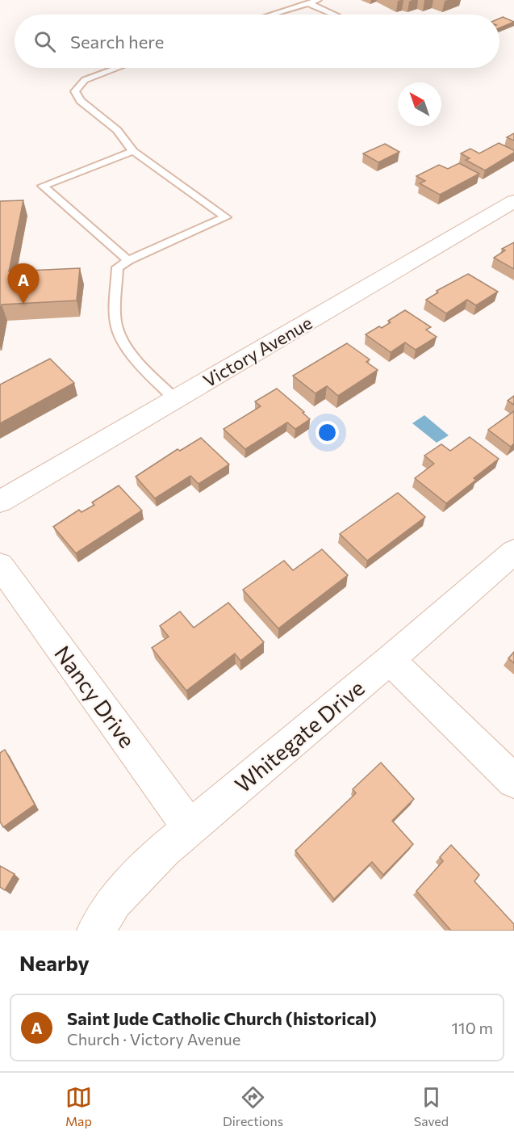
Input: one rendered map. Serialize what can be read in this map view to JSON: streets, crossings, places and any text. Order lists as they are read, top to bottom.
{
  "streets": {
    "street": ["Victory Avenue", "Nancy Drive", "Whitegate Drive"]
  },
  "crossings": [
    ["Nancy Drive", "Whitegate Drive"]
  ],
  "north": "top left",
  "page": {
    "search": "Search here",
    "pins": "A",
    "heading": "Nearby",
    "list": [
      {
        "mark": "A",
        "name": "Saint Jude Catholic Church (historical)",
        "note": "Church · Victory Avenue",
        "value": "110 m"
      }
    ],
    "nav": ["Map", "Directions", "Saved"]
  }
}
